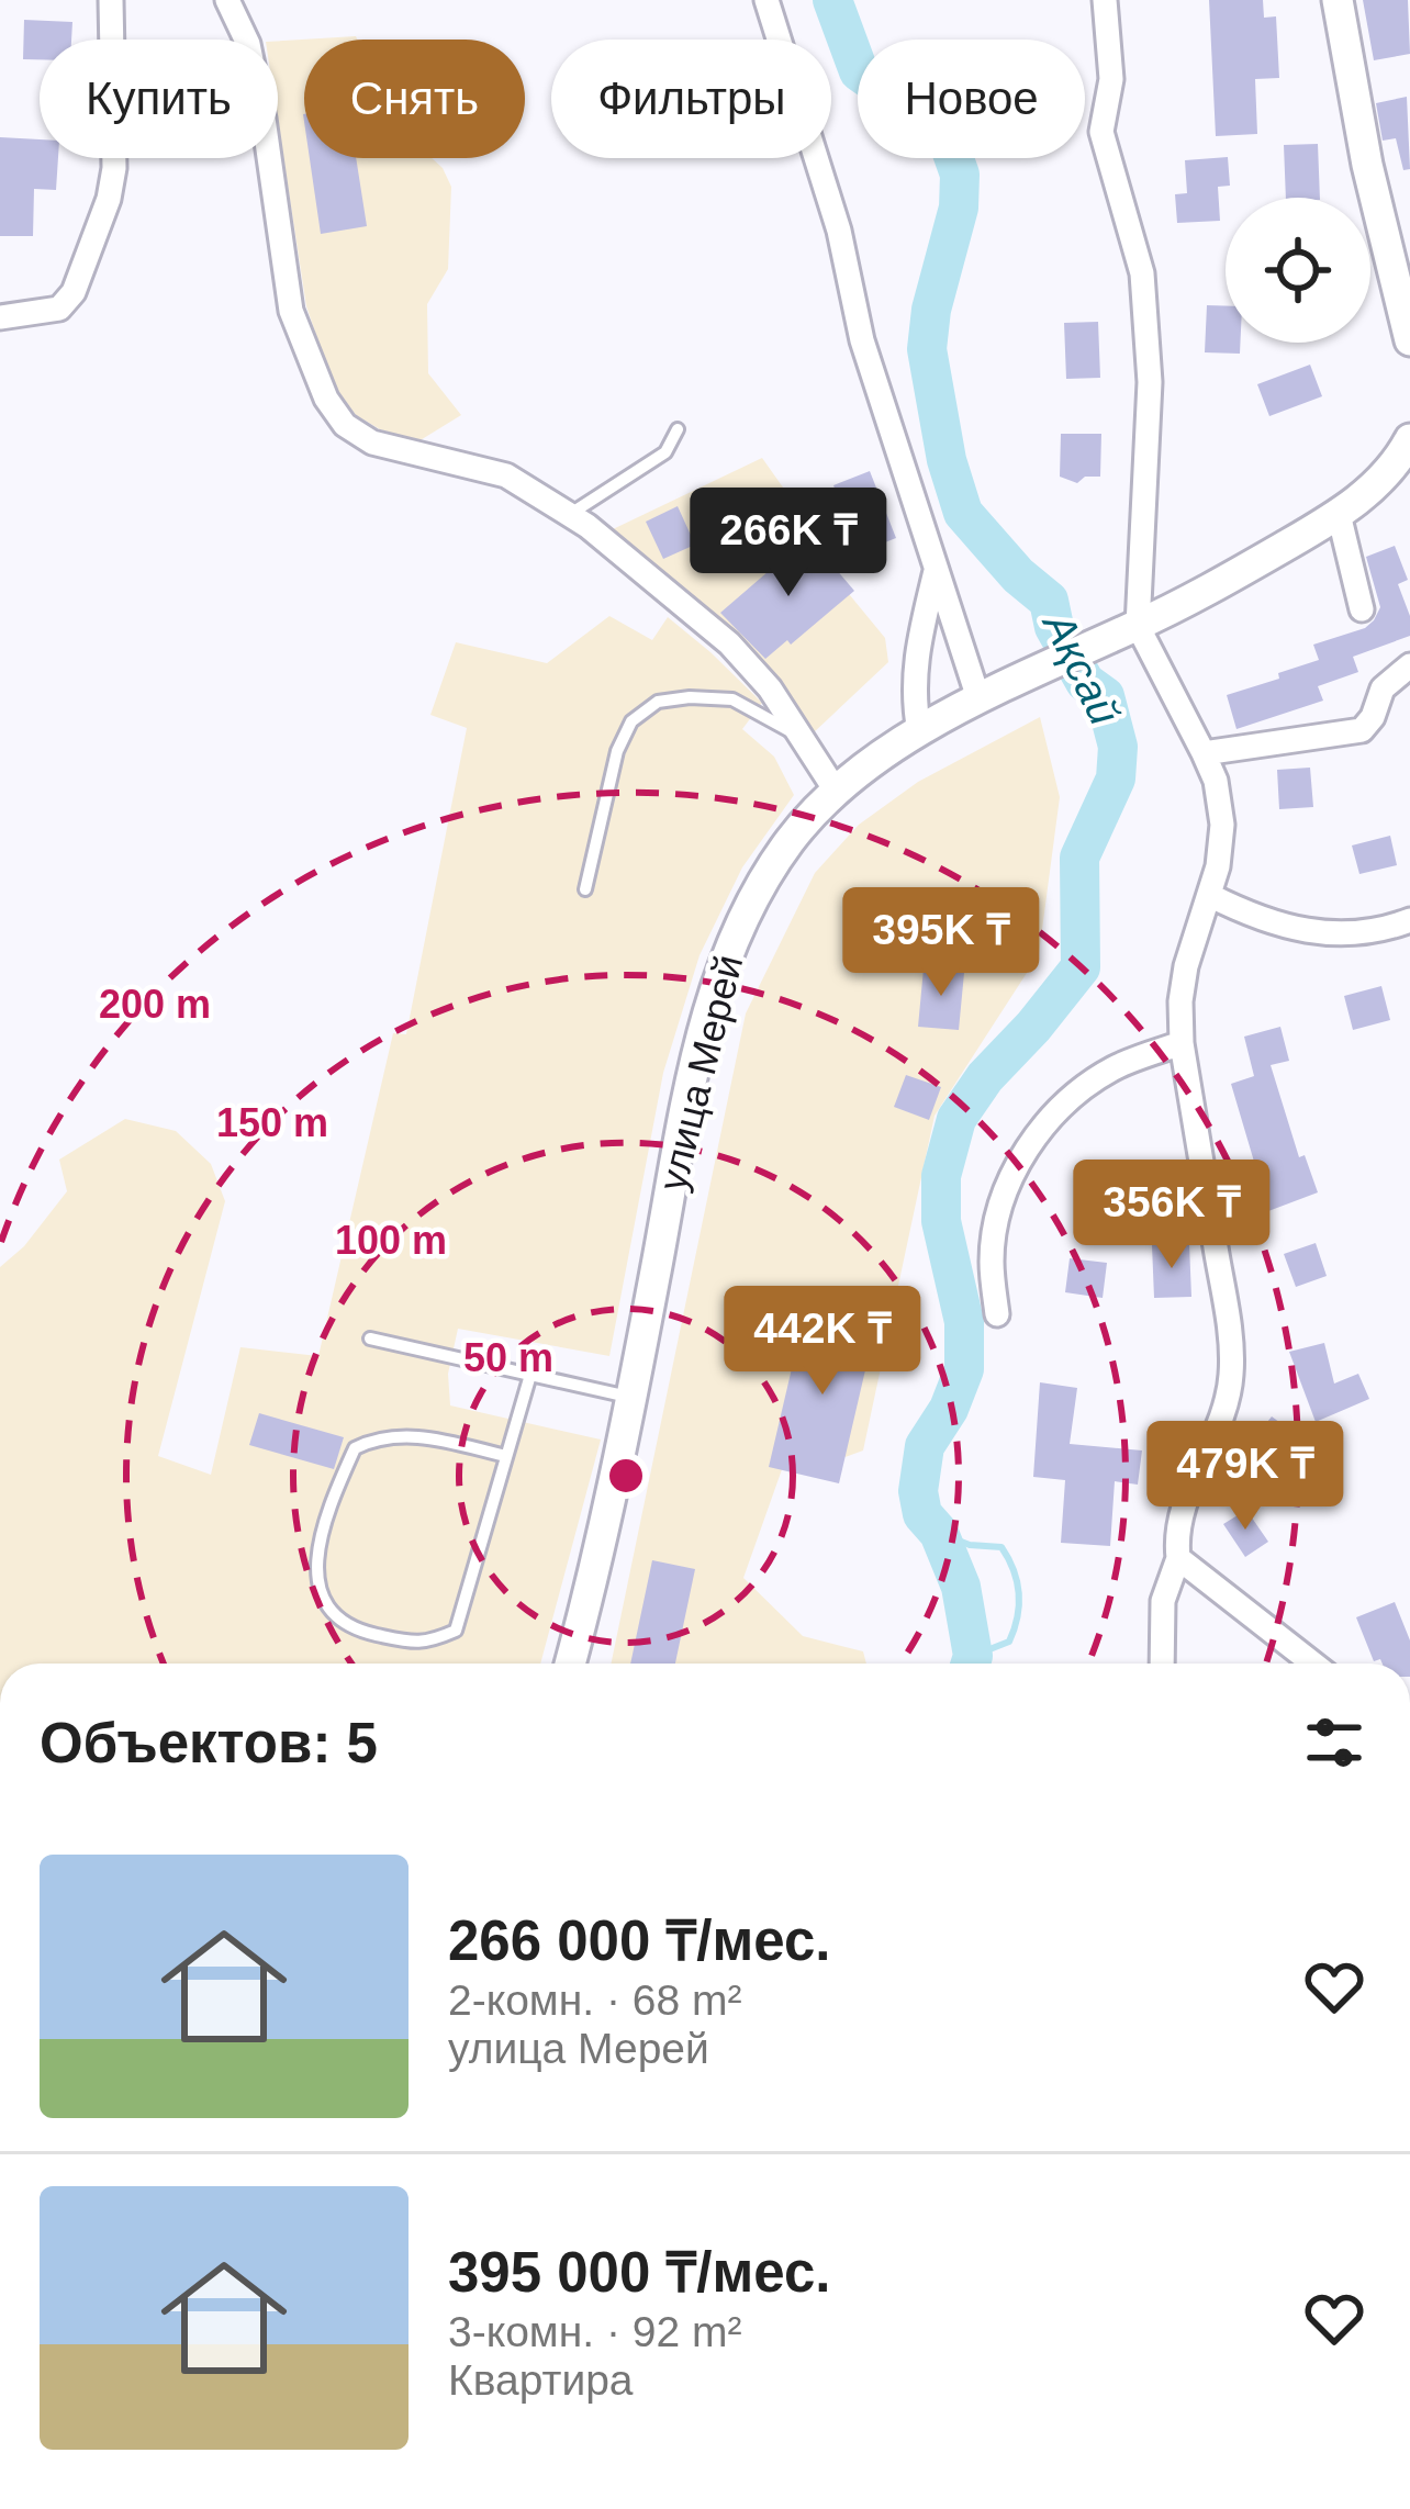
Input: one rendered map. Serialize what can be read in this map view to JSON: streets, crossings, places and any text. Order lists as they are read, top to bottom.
{
  "streets": {
    "main road": ["улица Мерей"]
  },
  "water": ["Ақсай"],
  "page": {
    "chip": [
      "Купить",
      "Снять",
      "Фильтры",
      "Новое"
    ],
    "price": [
      "266K ₸",
      "395K ₸",
      "356K ₸",
      "442K ₸",
      "479K ₸"
    ],
    "heading": "Объектов: 5",
    "list": [
      {
        "name": "266 000 ₸/мес.",
        "note": "2-комн. · 68 m² · улица Мерей"
      },
      {
        "name": "395 000 ₸/мес.",
        "note": "3-комн. · 92 m² · Квартира"
      }
    ]
  },
  "rings": [
    "200 m",
    "150 m",
    "100 m",
    "50 m"
  ]
}
